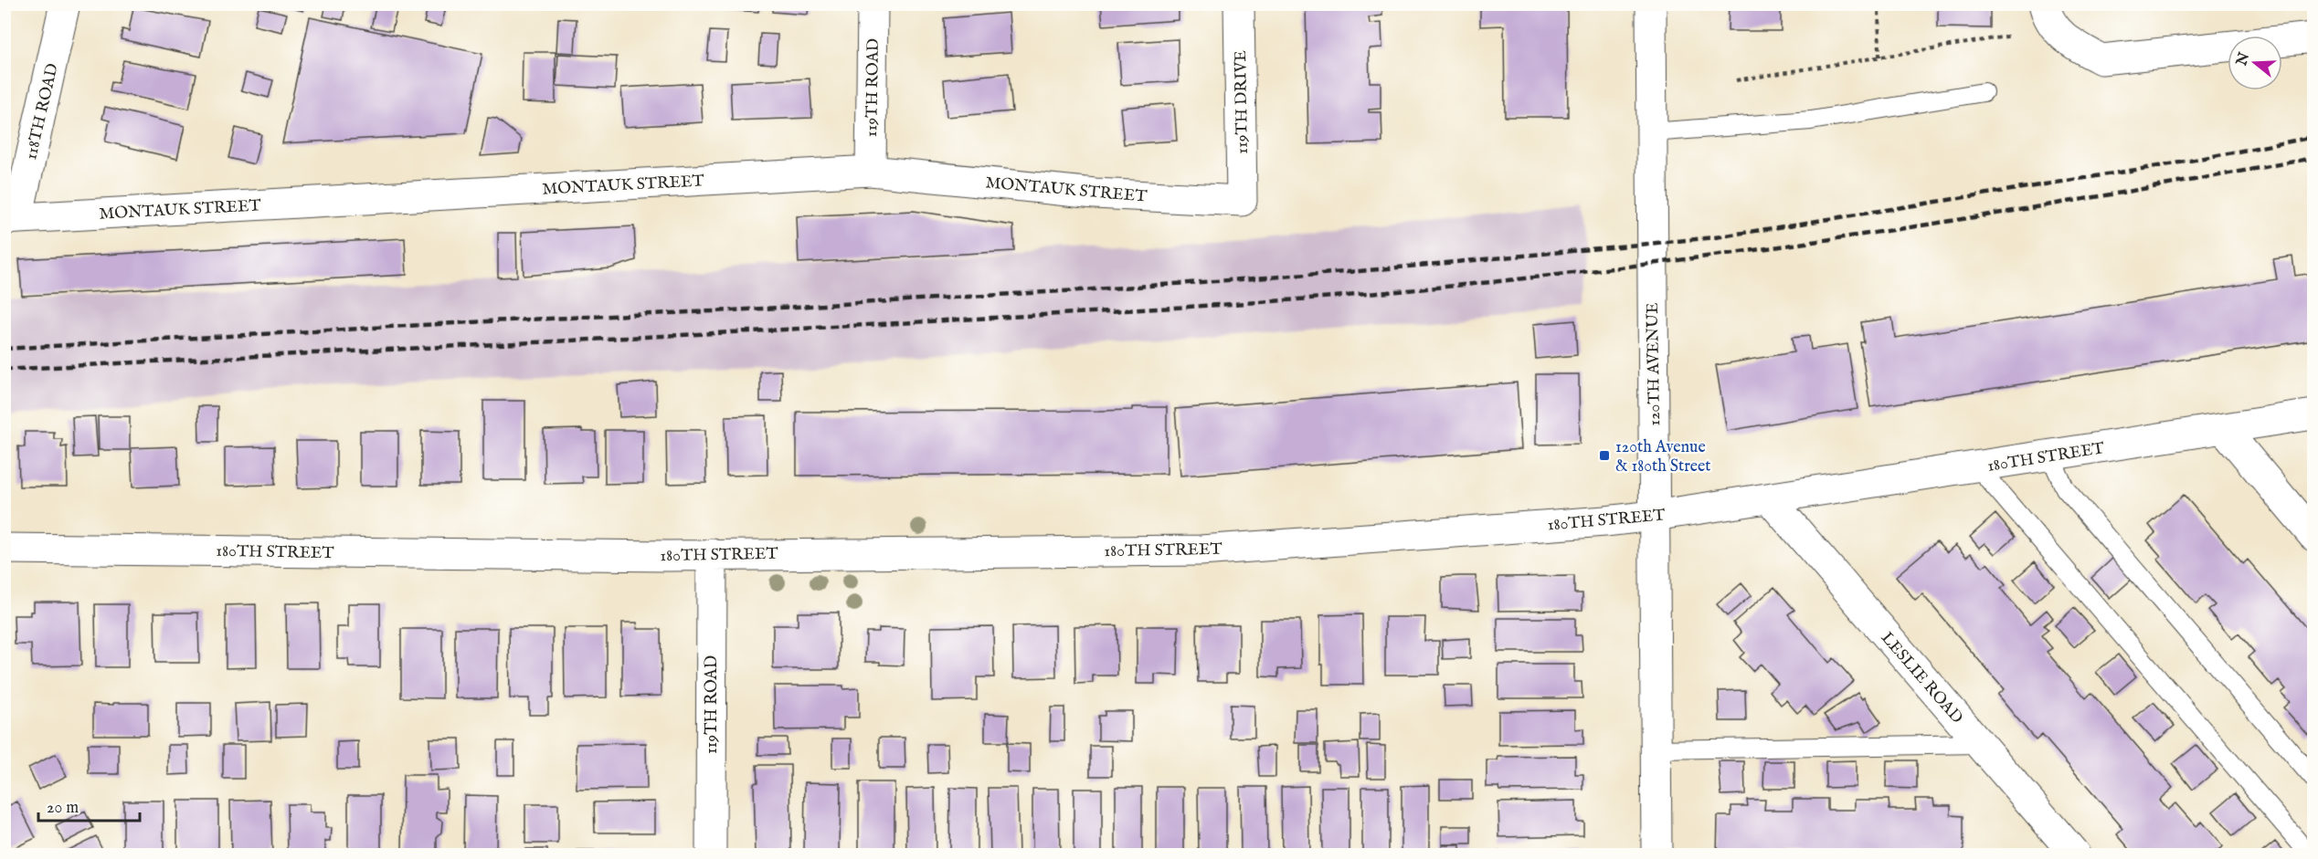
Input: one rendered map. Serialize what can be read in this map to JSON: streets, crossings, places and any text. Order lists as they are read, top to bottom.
{
  "streets": {
    "street": [
      "119TH ROAD",
      "119TH DRIVE",
      "118TH ROAD",
      "MONTAUK STREET",
      "120TH AVENUE",
      "180TH STREET",
      "LESLIE ROAD"
    ]
  },
  "crossings": [
    ["119TH ROAD", "MONTAUK STREET"],
    ["119TH ROAD", "180TH STREET"],
    ["119TH DRIVE", "MONTAUK STREET"],
    ["118TH ROAD", "MONTAUK STREET"],
    ["120TH AVENUE", "180TH STREET"],
    ["180TH STREET", "LESLIE ROAD"]
  ],
  "places": {
    "transit": ["120th Avenue & 180th Street"]
  },
  "scale_bar": "20 m",
  "north": "left"
}
